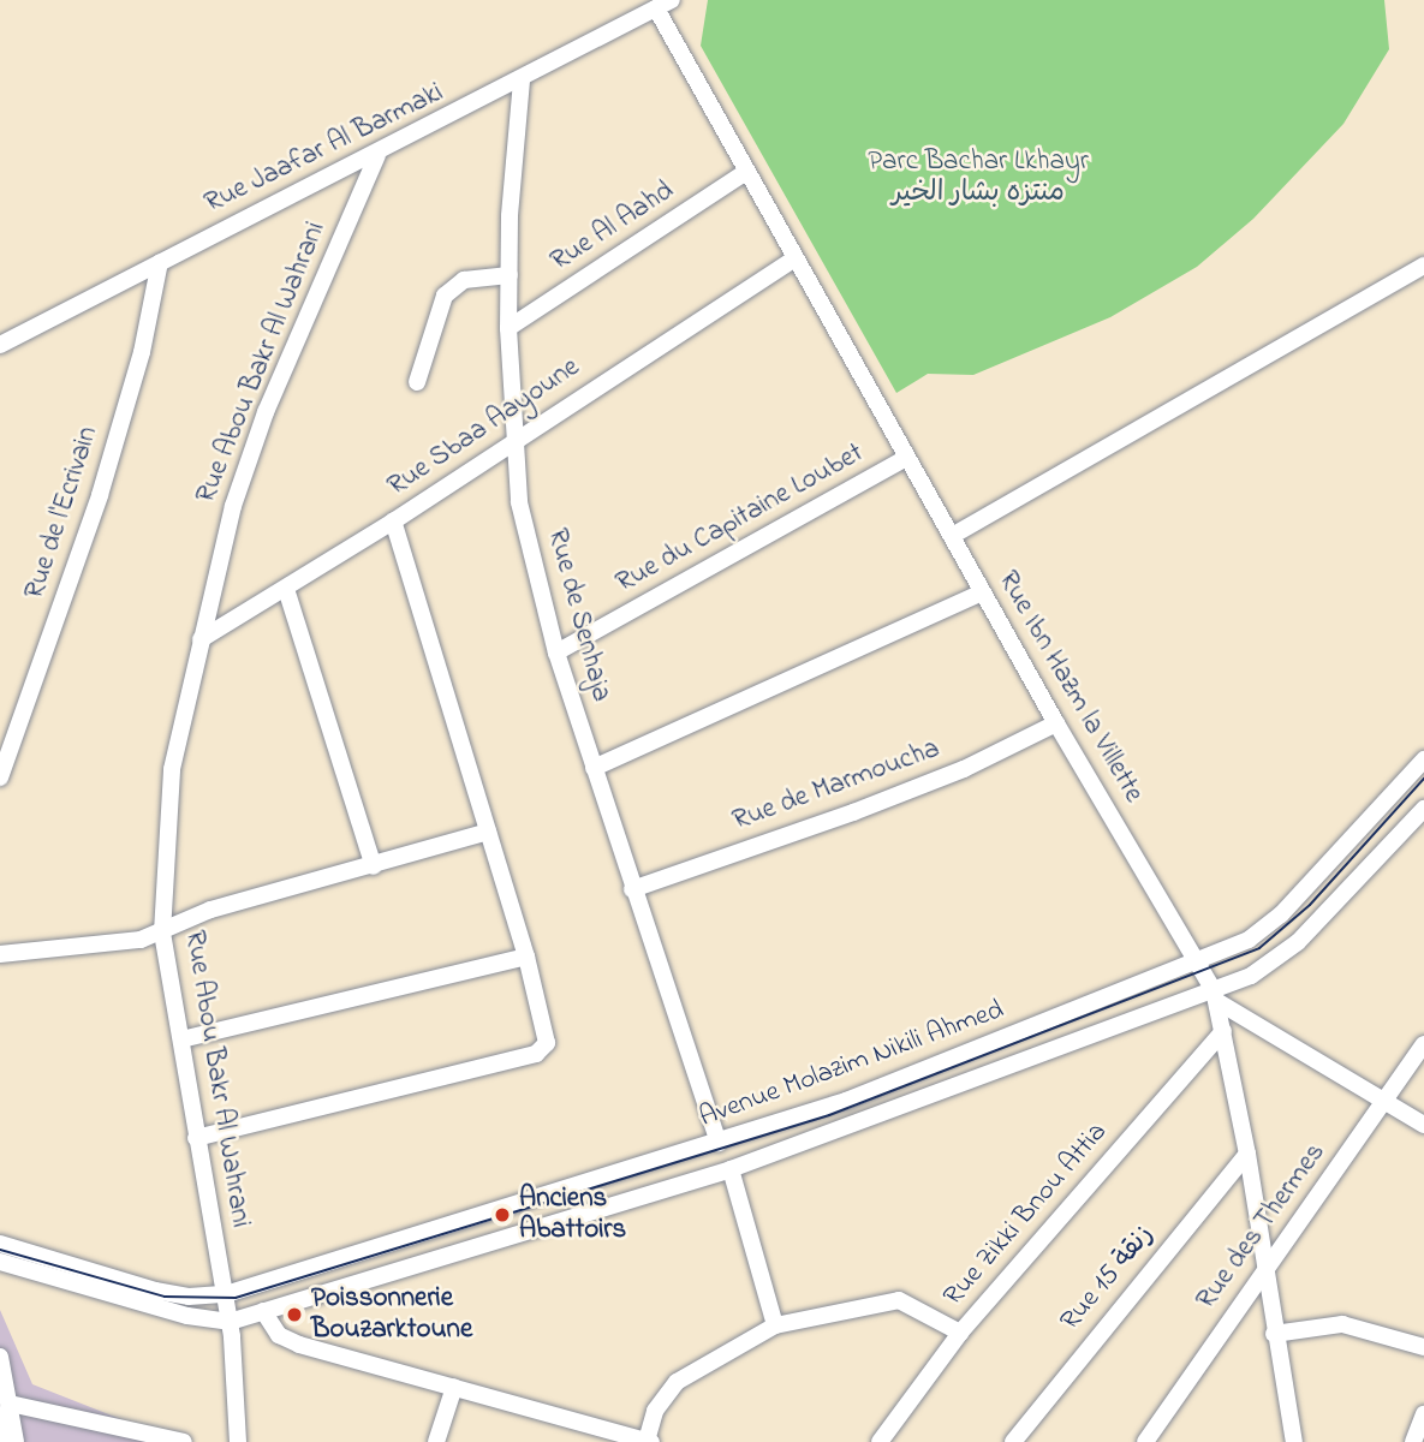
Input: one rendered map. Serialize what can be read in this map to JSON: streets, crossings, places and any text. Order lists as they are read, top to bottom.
{
  "streets": {
    "street": [
      "Rue Jaafar Al Barmaki",
      "Rue Al Aahd",
      "Rue Abou Bakr Al Wahrani",
      "Rue Sbaa Aayoune",
      "Rue de l'Ecrivain",
      "Rue du Capitaine Loubet",
      "Rue de Senhaja",
      "Rue Ibn Hazm la Villette",
      "Rue de Marmoucha",
      "Avenue Molazim Nikili Ahmed",
      "Rue Zikki Bnou Attia",
      "Rue des Thermes",
      "Rue 15 زنقة"
    ]
  },
  "crossings": [
    ["Rue Jaafar Al Barmaki", "Rue Abou Bakr Al Wahrani"],
    ["Rue Jaafar Al Barmaki", "Rue de l'Ecrivain"],
    ["Rue Jaafar Al Barmaki", "Rue de Senhaja"],
    ["Rue Jaafar Al Barmaki", "Rue Ibn Hazm la Villette"],
    ["Rue Al Aahd", "Rue de Senhaja"],
    ["Rue Al Aahd", "Rue Ibn Hazm la Villette"],
    ["Rue Abou Bakr Al Wahrani", "Rue Sbaa Aayoune"],
    ["Rue Abou Bakr Al Wahrani", "Avenue Molazim Nikili Ahmed"],
    ["Rue Sbaa Aayoune", "Rue de Senhaja"],
    ["Rue Sbaa Aayoune", "Rue Ibn Hazm la Villette"],
    ["Rue du Capitaine Loubet", "Rue de Senhaja"],
    ["Rue du Capitaine Loubet", "Rue Ibn Hazm la Villette"],
    ["Rue de Senhaja", "Rue de Marmoucha"],
    ["Rue de Senhaja", "Avenue Molazim Nikili Ahmed"],
    ["Rue Ibn Hazm la Villette", "Rue de Marmoucha"],
    ["Rue Ibn Hazm la Villette", "Avenue Molazim Nikili Ahmed"],
    ["Rue Ibn Hazm la Villette", "Rue Zikki Bnou Attia"],
    ["Rue Ibn Hazm la Villette", "Rue des Thermes"],
    ["Rue Ibn Hazm la Villette", "Rue 15 زنقة"]
  ],
  "parks": ["Parc Bachar Lkhayr منتزه بشار الخير"],
  "places": ["Anciens Abattoirs", "Poissonnerie Bouzarktoune"]
}
